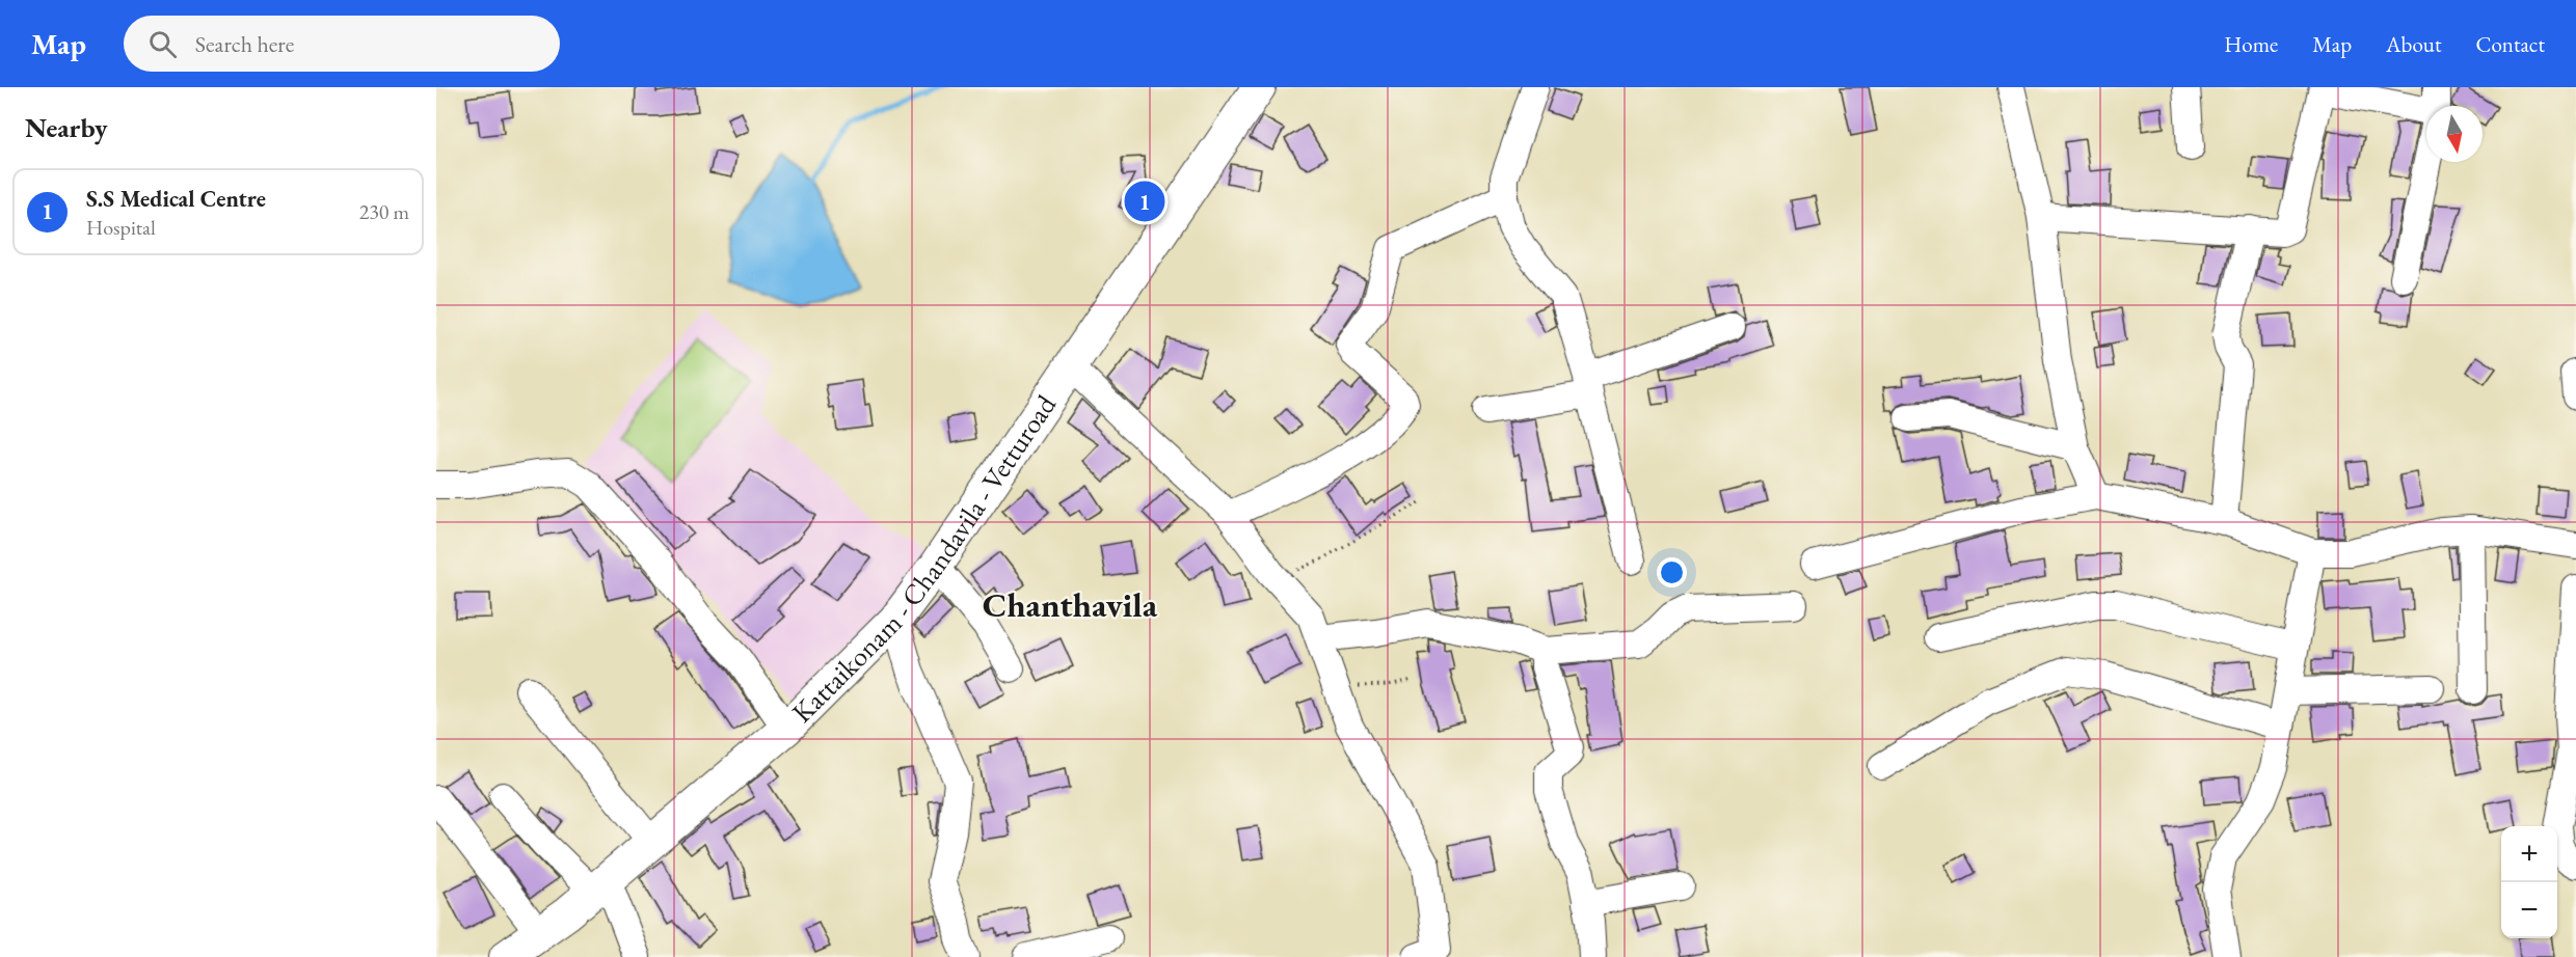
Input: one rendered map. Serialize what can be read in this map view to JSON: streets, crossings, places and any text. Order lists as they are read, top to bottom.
{
  "streets": {
    "main road": ["Kattaikonam - Chandavila - Vetturoad"]
  },
  "districts": ["Chanthavila"],
  "north": "bottom",
  "page": {
    "header": "Map",
    "search": "Search here",
    "nav": [
      "Home",
      "Map",
      "About",
      "Contact"
    ],
    "heading": "Nearby",
    "list": [
      {
        "mark": "1",
        "name": "S.S Medical Centre",
        "note": "Hospital",
        "value": "230 m"
      }
    ],
    "pins": "1",
    "map_buttons": ["+", "−"]
  }
}
